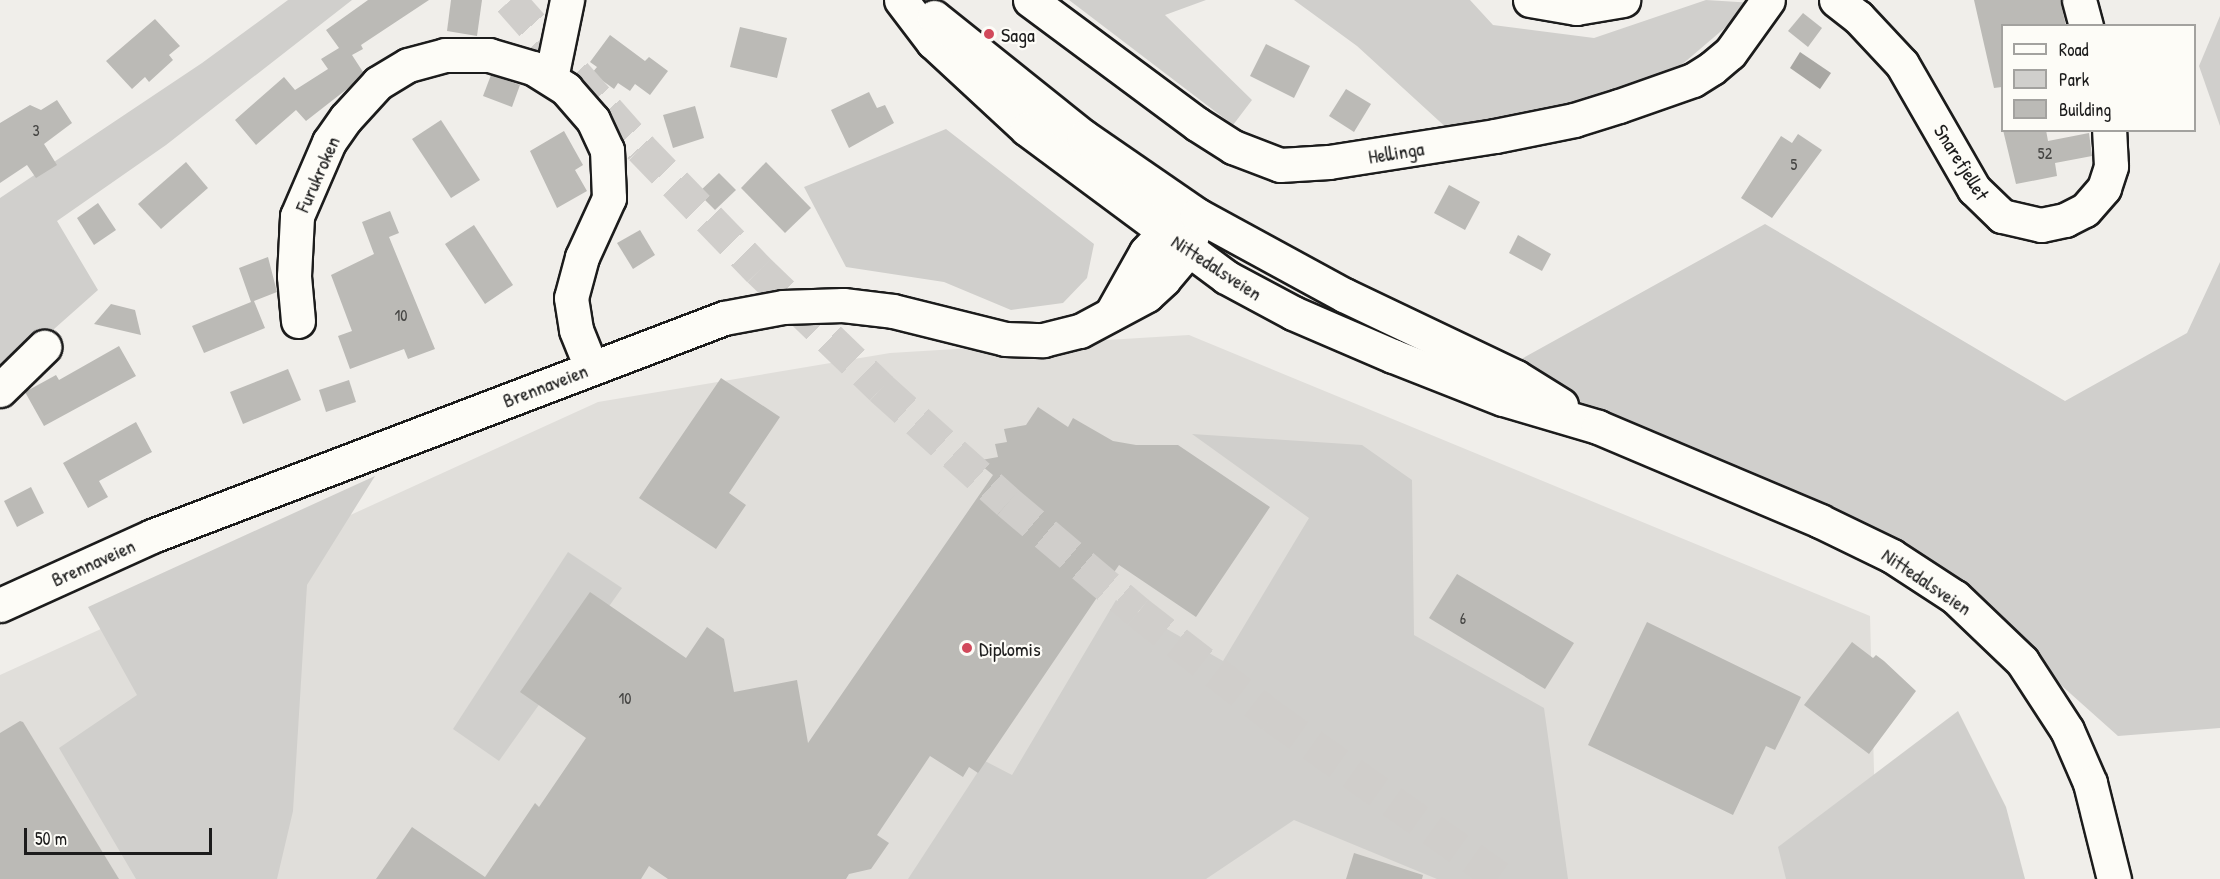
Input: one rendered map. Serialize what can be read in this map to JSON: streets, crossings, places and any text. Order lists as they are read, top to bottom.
{
  "streets": {
    "street": [
      "Hellinga",
      "Snarefjellet",
      "Furukroken",
      "Nittedalsveien",
      "Brennaveien"
    ]
  },
  "crossings": [
    ["Furukroken", "Brennaveien"],
    ["Nittedalsveien", "Brennaveien"]
  ],
  "places": ["Saga", "Diplomis"],
  "house_numbers": [
    "3",
    "52",
    "5",
    "10",
    "6",
    "10"
  ],
  "legend": ["Road", "Park", "Building"],
  "scale_bar": "50 m"
}
